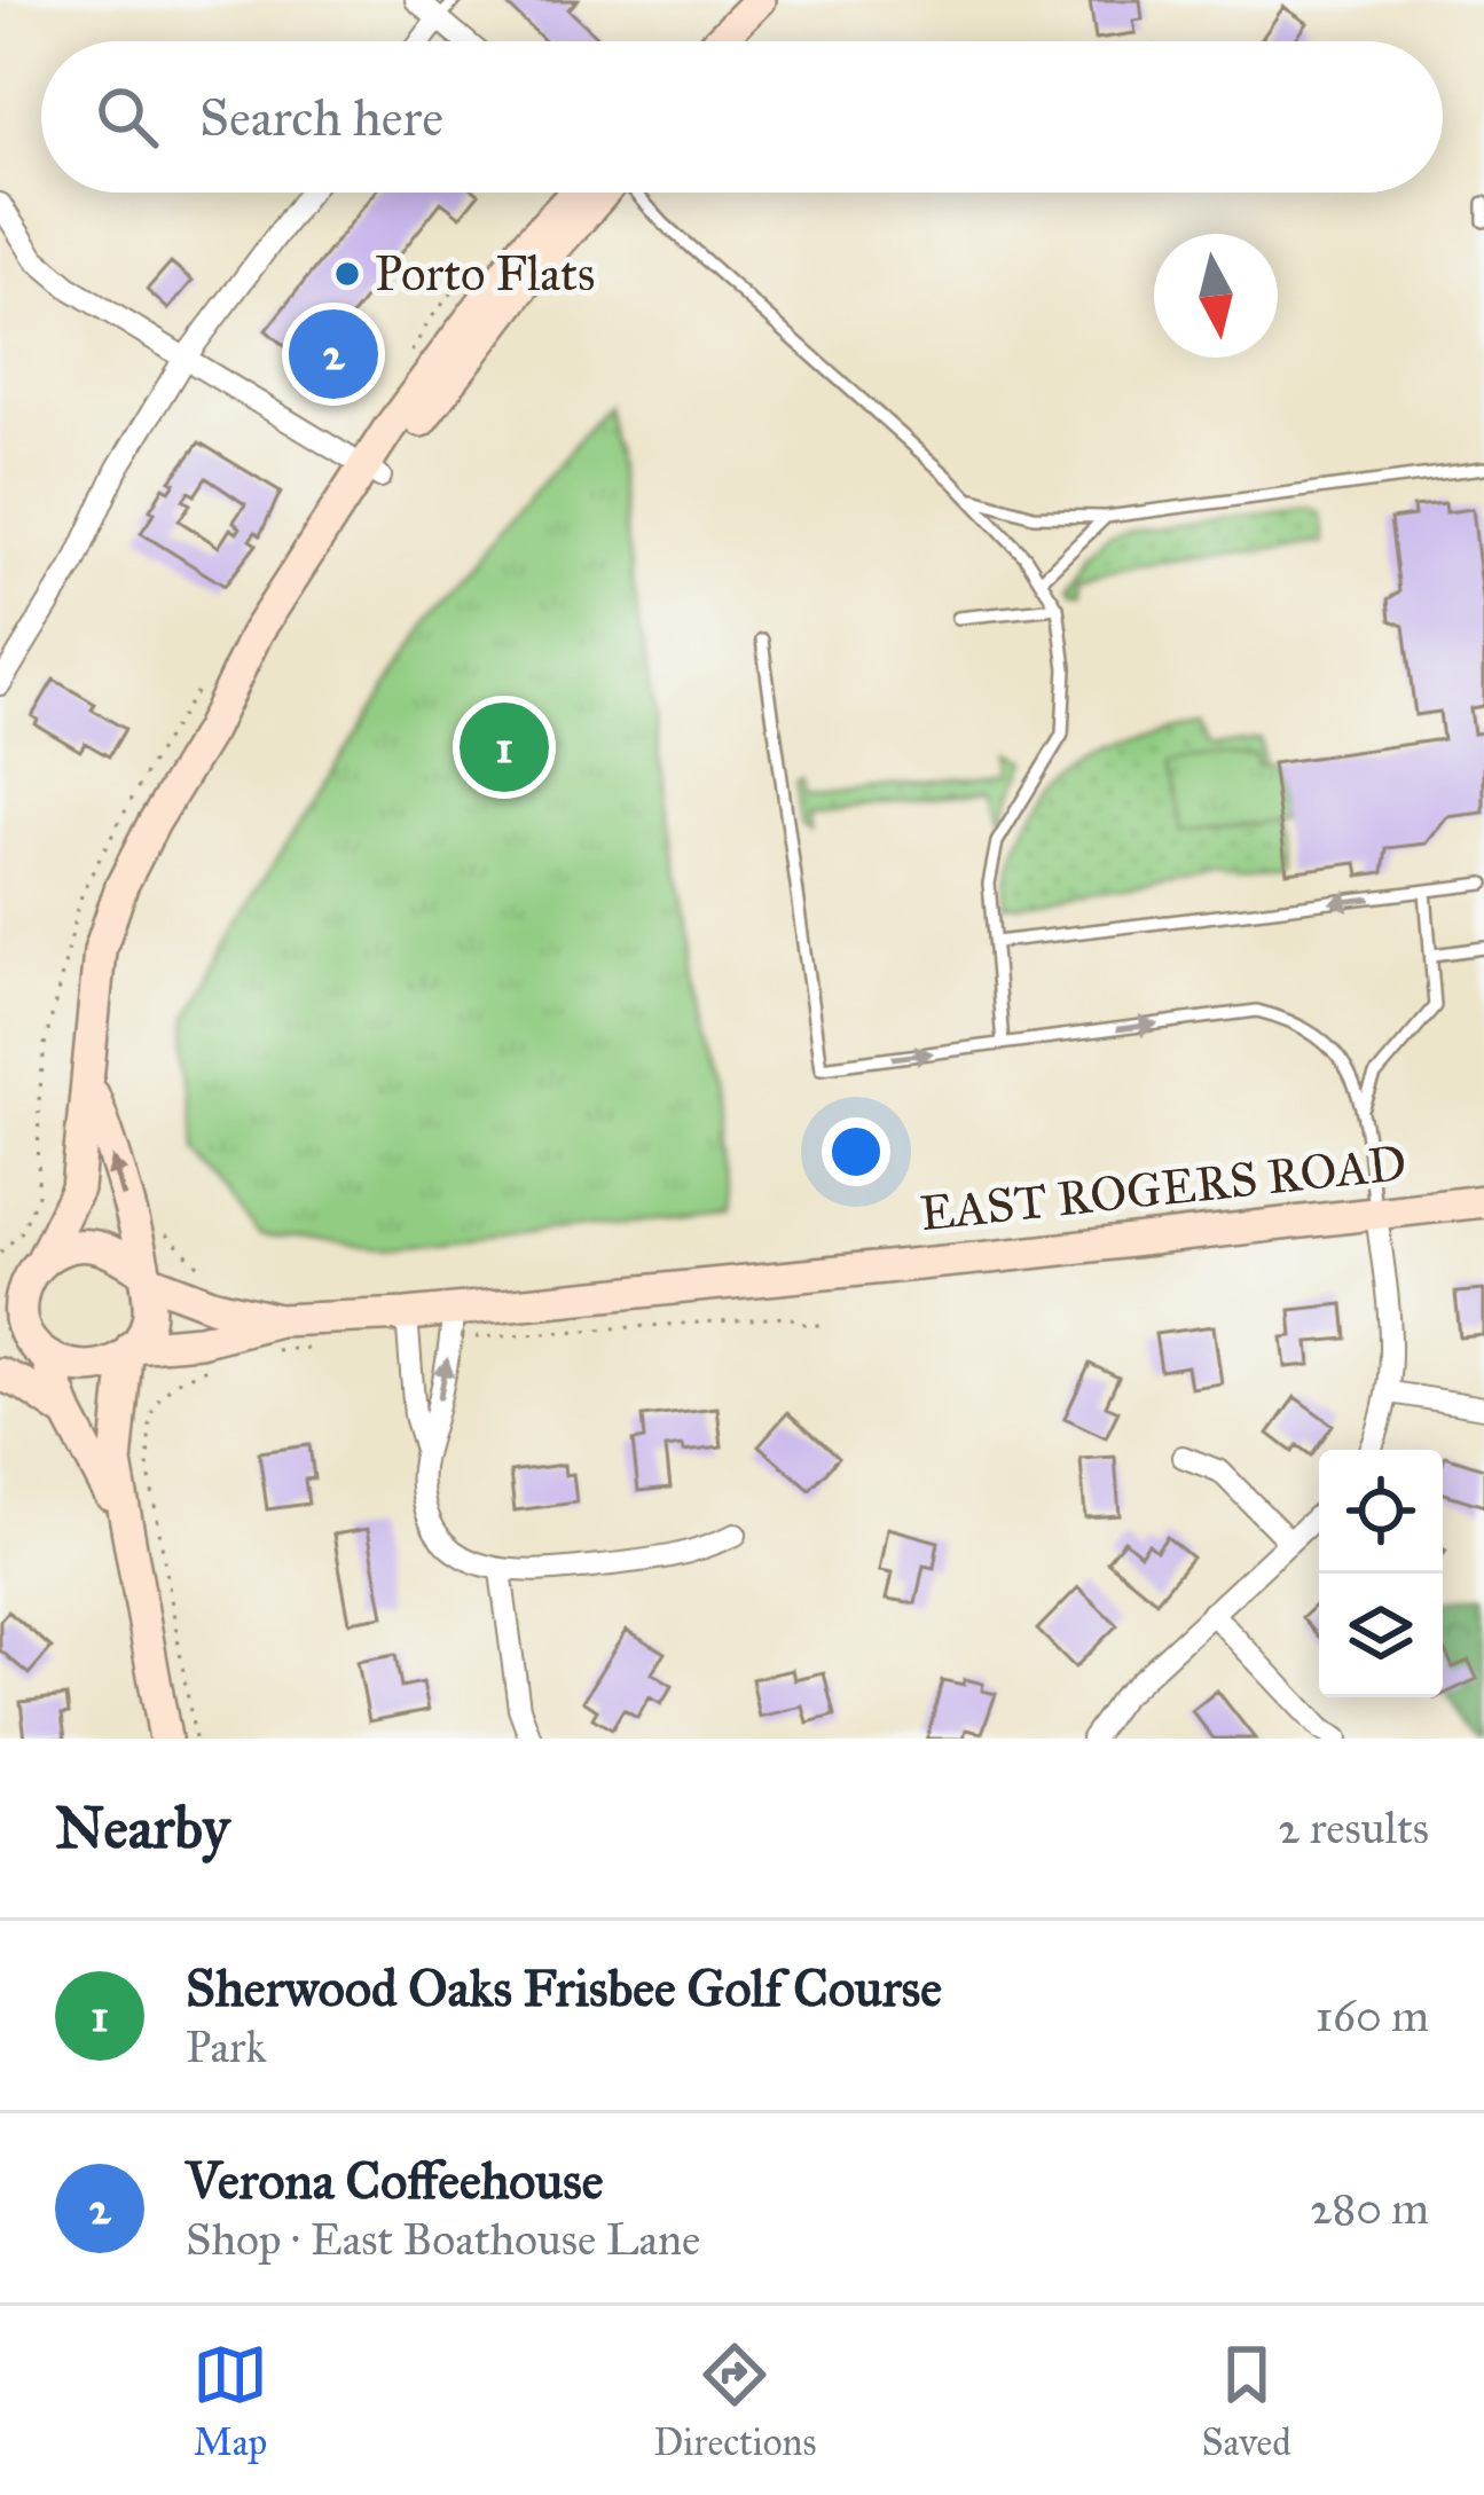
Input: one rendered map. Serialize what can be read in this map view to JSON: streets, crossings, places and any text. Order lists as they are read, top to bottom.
{
  "streets": {
    "main road": ["EAST ROGERS ROAD"]
  },
  "places": ["Porto Flats"],
  "north": "bottom",
  "page": {
    "search": "Search here",
    "pins": ["2", "1"],
    "heading": ["Nearby", "2 results"],
    "list": [
      {
        "mark": "1",
        "name": "Sherwood Oaks Frisbee Golf Course",
        "note": "Park",
        "value": "160 m"
      },
      {
        "mark": "2",
        "name": "Verona Coffeehouse",
        "note": "Shop · East Boathouse Lane",
        "value": "280 m"
      }
    ],
    "nav": ["Map", "Directions", "Saved"]
  }
}
